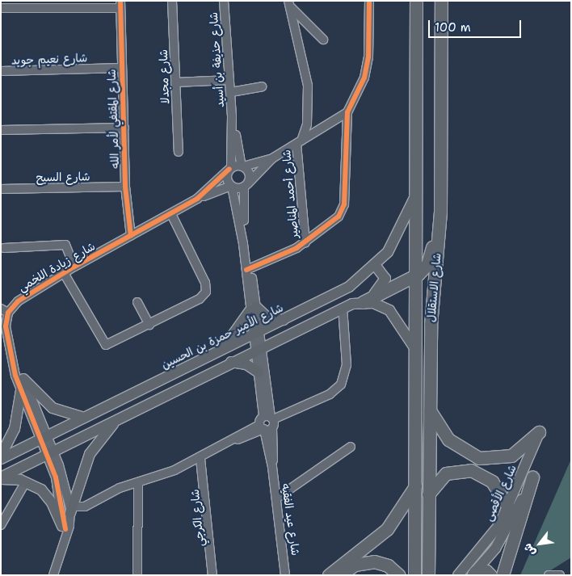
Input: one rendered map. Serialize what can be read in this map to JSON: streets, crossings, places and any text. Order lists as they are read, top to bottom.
{
  "streets": {
    "highway": ["شارع الاستقلال"],
    "main road": ["شارع الأمير حمزة بن الحسين", "شارع الأقصى"],
    "street": [
      "شارع نعيم جويد",
      "شارع حذيفة بن أسيد",
      "شارع مجدلا",
      "شارع المقتفي لأمر الله",
      "شارع السيح",
      "شارع أحمد المناصير",
      "شارع زيادة اللخمي",
      "شارع الكرجي",
      "شارع عيد الفقيه"
    ]
  },
  "crossings": [
    ["شارع نعيم جويد", "شارع المقتفي لأمر الله"],
    ["شارع حذيفة بن أسيد", "شارع زيادة اللخمي"],
    ["شارع المقتفي لأمر الله", "شارع السيح"],
    ["شارع المقتفي لأمر الله", "شارع زيادة اللخمي"],
    ["شارع زيادة اللخمي", "شارع الأمير حمزة بن الحسين"],
    ["شارع الاستقلال", "شارع الأمير حمزة بن الحسين"],
    ["شارع الأمير حمزة بن الحسين", "شارع عيد الفقيه"]
  ],
  "scale_bar": "100 m",
  "north": "bottom left"
}
